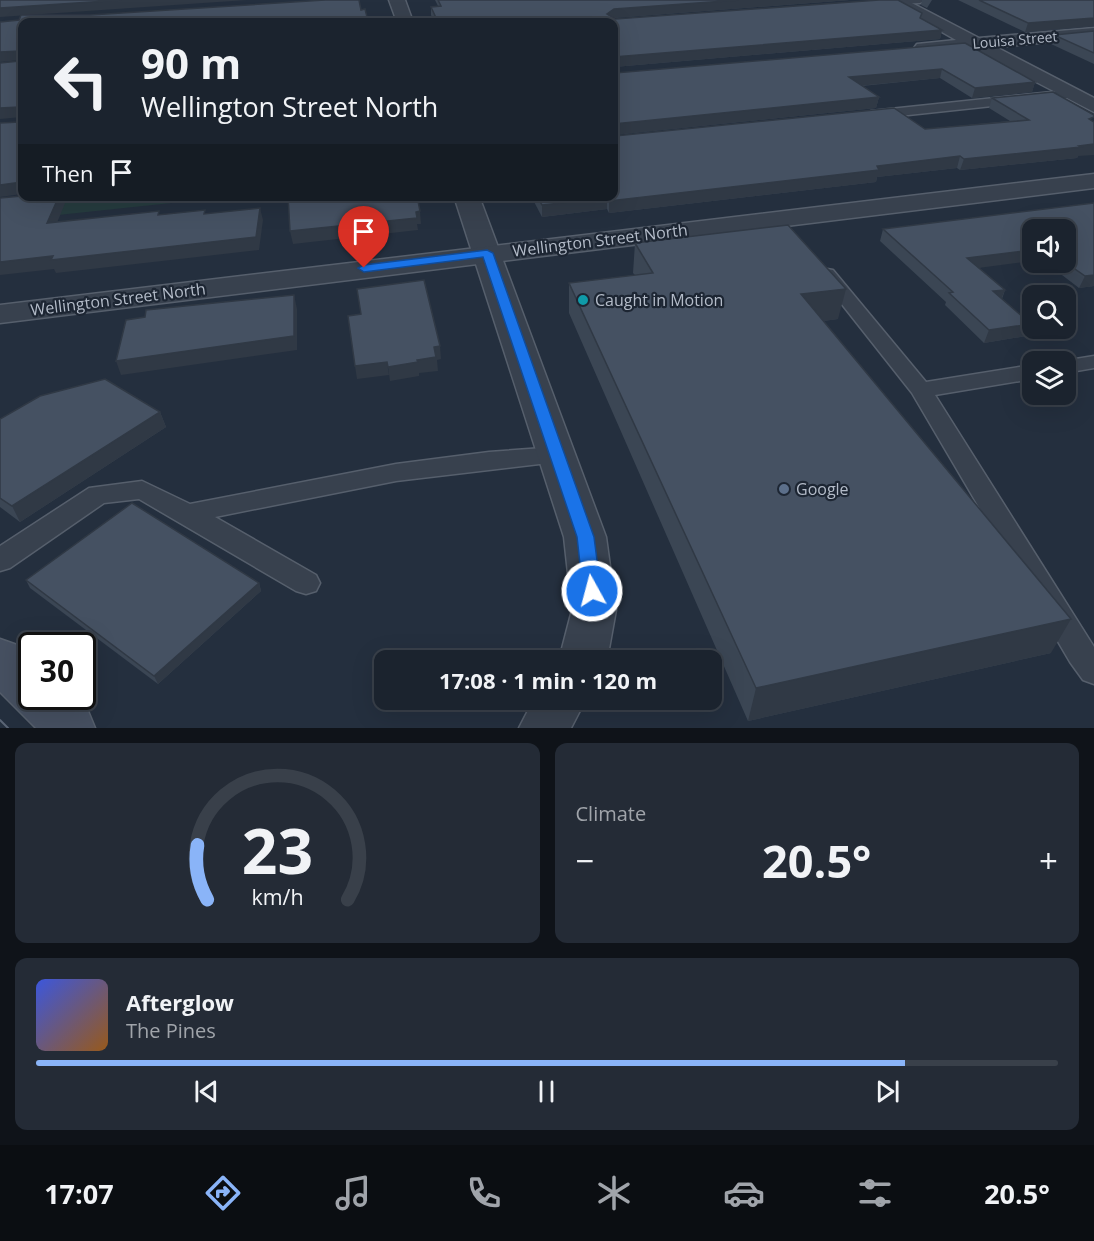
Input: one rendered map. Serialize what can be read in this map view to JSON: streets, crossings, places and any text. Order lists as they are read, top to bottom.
{
  "streets": {
    "street": ["Louisa Street", "Wellington Street North"]
  },
  "places": ["Caught in Motion", "Google"],
  "page": {
    "turn": ["90 m", "Wellington Street North"],
    "then": "Then",
    "limit": "30",
    "trip": "17:08 · 1 min · 120 m",
    "tile": "Climate",
    "heat": ["−", "20.5°", "+"],
    "song": ["Afterglow", "The Pines"],
    "tabs": ["17:07", "20.5°"],
    "gauge": ["23", "km/h"]
  }
}
